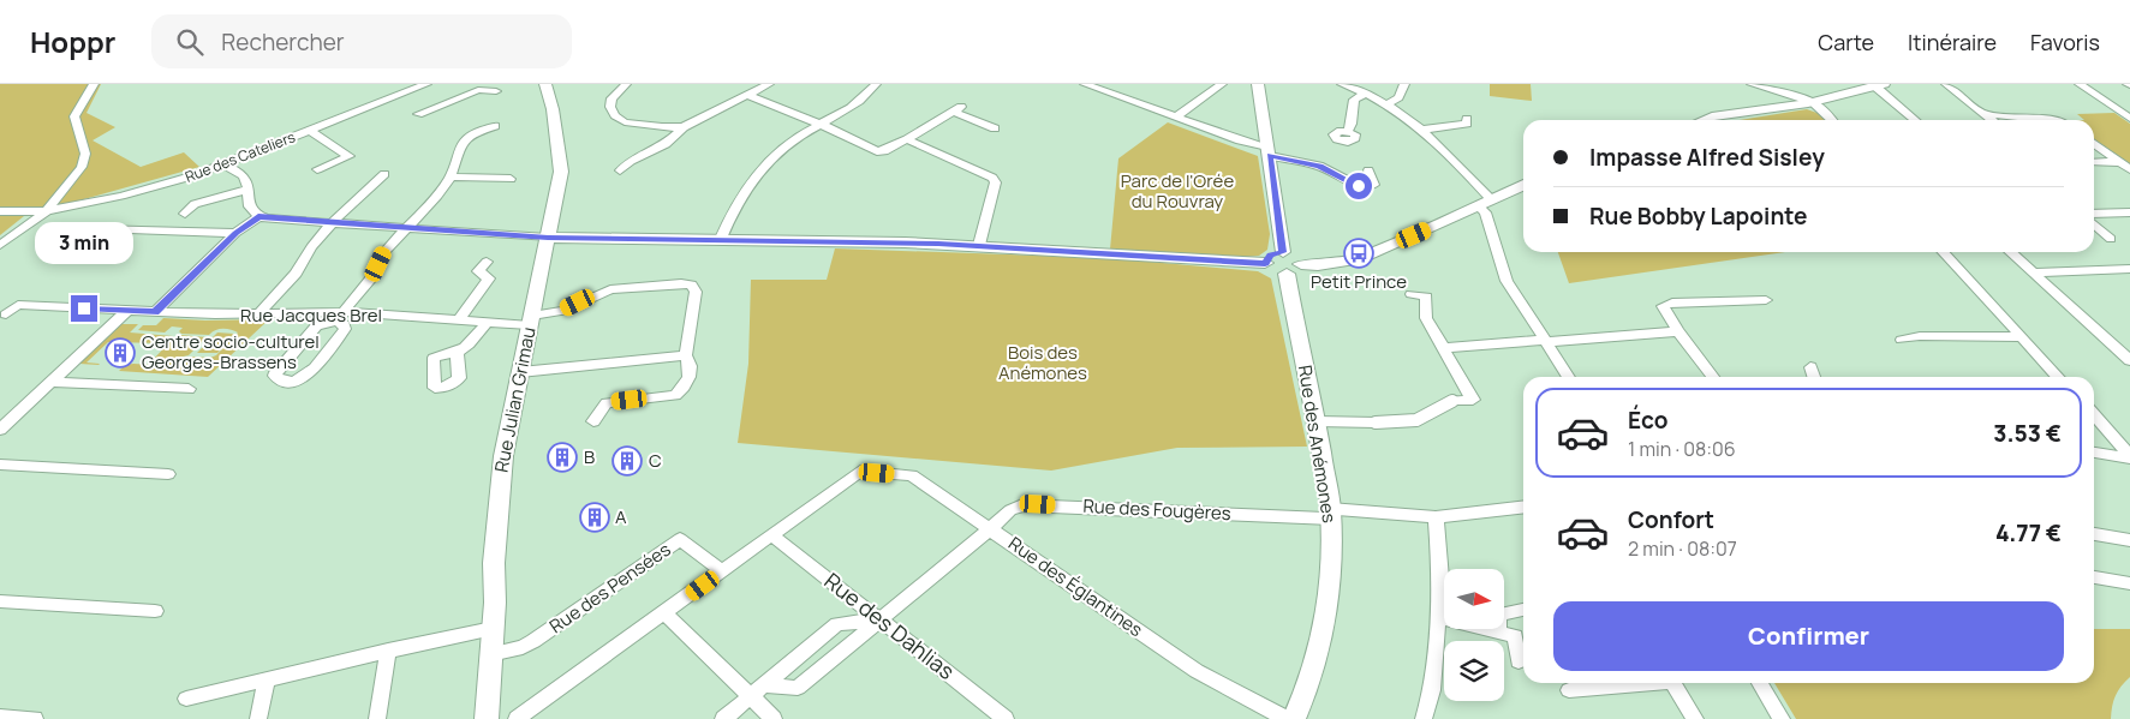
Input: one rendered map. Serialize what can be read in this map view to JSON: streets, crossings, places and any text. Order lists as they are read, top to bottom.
{
  "streets": {
    "street": [
      "Rue des Cateliers",
      "Rue Jacques Brel",
      "Rue Julian Grimau",
      "Rue des Anémones",
      "Rue des Fougères",
      "Rue des Églantines",
      "Rue des Pensées",
      "Rue des Dahlias"
    ]
  },
  "crossings": [
    ["Rue Jacques Brel", "Rue Julian Grimau"],
    ["Rue Julian Grimau", "Rue des Pensées"],
    ["Rue des Anémones", "Rue des Fougères"],
    ["Rue des Fougères", "Rue des Églantines"],
    ["Rue des Fougères", "Rue des Dahlias"],
    ["Rue des Églantines", "Rue des Dahlias"]
  ],
  "parks": ["Parc de l'Orée du Rouvray", "Bois des Anémones"],
  "places": {
    "bus stop": ["Petit Prince"],
    "building": [
      "Centre socio-culturel Georges-Brassens",
      "B",
      "C",
      "A"
    ]
  },
  "north": "right",
  "page": {
    "header": "Hoppr",
    "search": "Rechercher",
    "nav": ["Carte", "Itinéraire", "Favoris"],
    "banner": ["Impasse Alfred Sisley", "Rue Bobby Lapointe"],
    "bubble": "3 min",
    "list": [
      {
        "name": "Éco",
        "note": "1 min · 08:06",
        "value": "3.53 €"
      },
      {
        "name": "Confort",
        "note": "2 min · 08:07",
        "value": "4.77 €"
      }
    ],
    "buttons": "Confirmer"
  }
}
